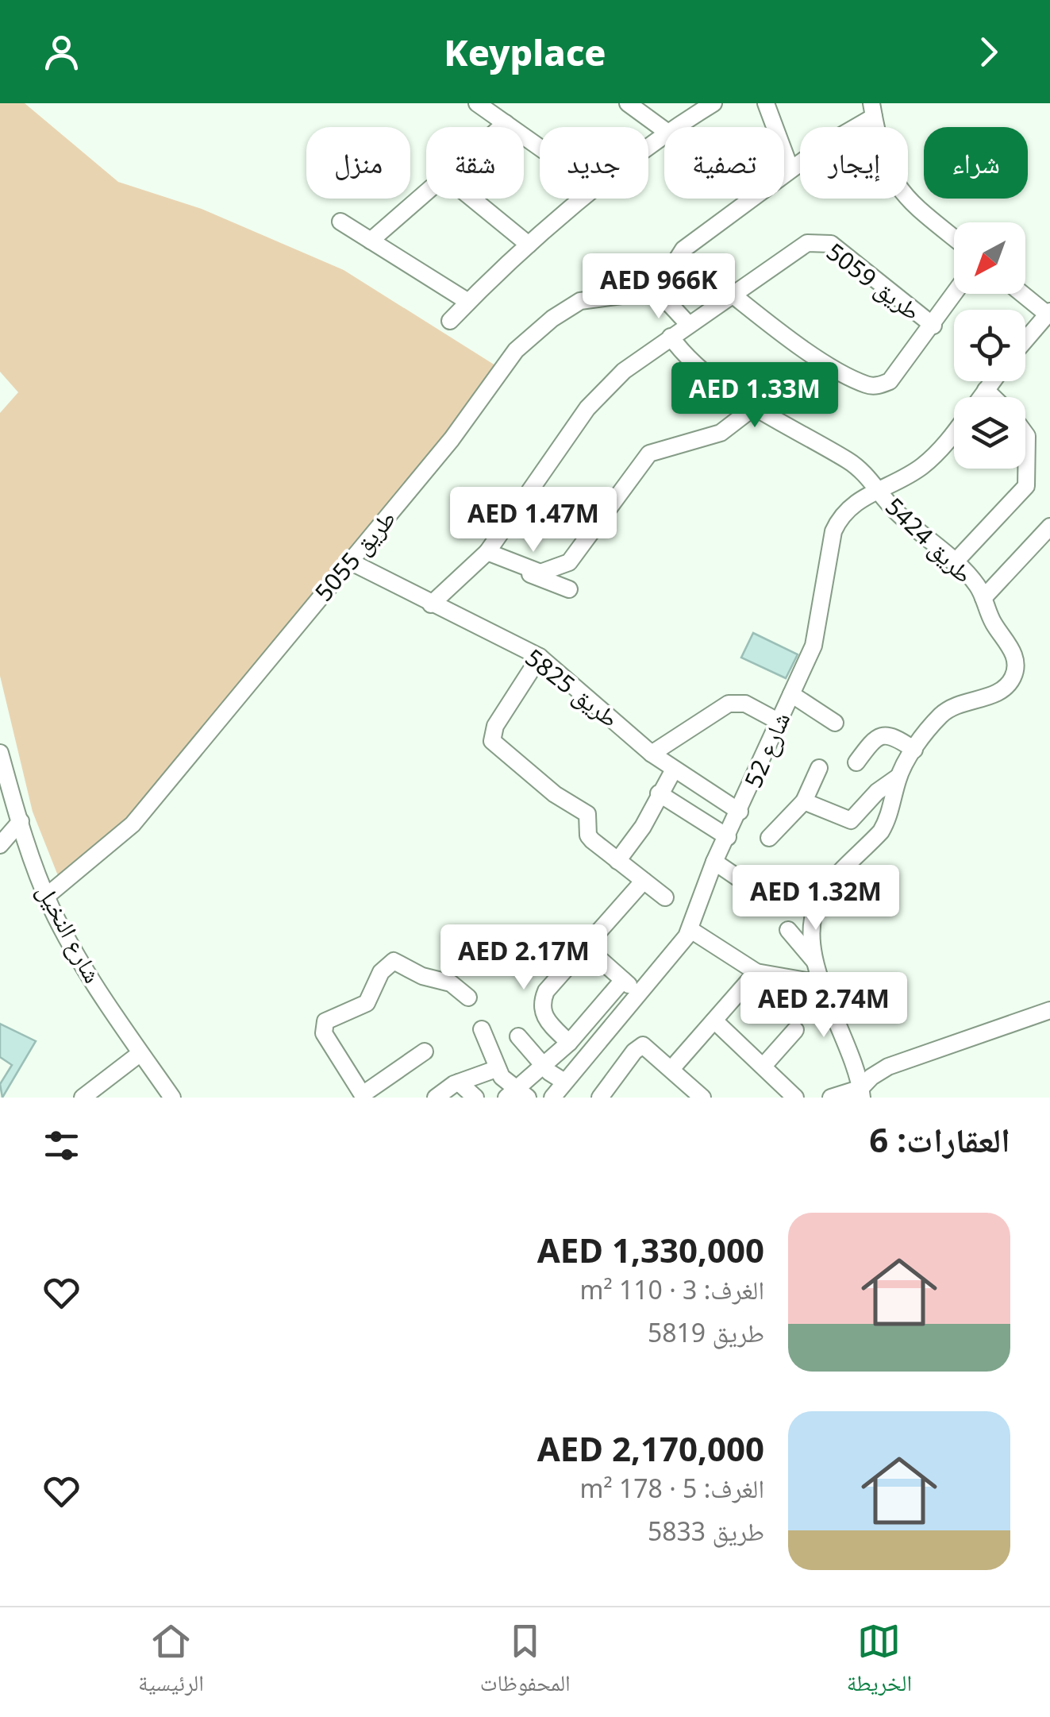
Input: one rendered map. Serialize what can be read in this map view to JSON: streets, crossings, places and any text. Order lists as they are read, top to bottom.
{
  "streets": {
    "street": [
      "طريق 5059",
      "طريق 5424",
      "طريق 5055",
      "طريق 5825",
      "شارع 52",
      "شارع النخيل"
    ]
  },
  "crossings": [
    ["طريق 5059", "طريق 5424"],
    ["طريق 5059", "طريق 5825"],
    ["طريق 5424", "شارع 52"],
    ["طريق 5055", "طريق 5825"],
    ["طريق 5055", "شارع النخيل"],
    ["طريق 5825", "شارع 52"]
  ],
  "north": "bottom left",
  "page": {
    "header": "Keyplace",
    "chip": [
      "شراء",
      "إيجار",
      "تصفية",
      "جديد",
      "شقة",
      "منزل"
    ],
    "price": [
      "AED 966K",
      "AED 1.33M",
      "AED 1.47M",
      "AED 1.32M",
      "AED 2.17M",
      "AED 2.74M"
    ],
    "heading": "العقارات: 6",
    "list": [
      {
        "name": "AED 1,330,000",
        "note": "الغرف: 3 · 110 m² · طريق 5819"
      },
      {
        "name": "AED 2,170,000",
        "note": "الغرف: 5 · 178 m² · طريق 5833"
      }
    ],
    "tabs": ["الخريطة", "المحفوظات", "الرئيسية"]
  }
}
